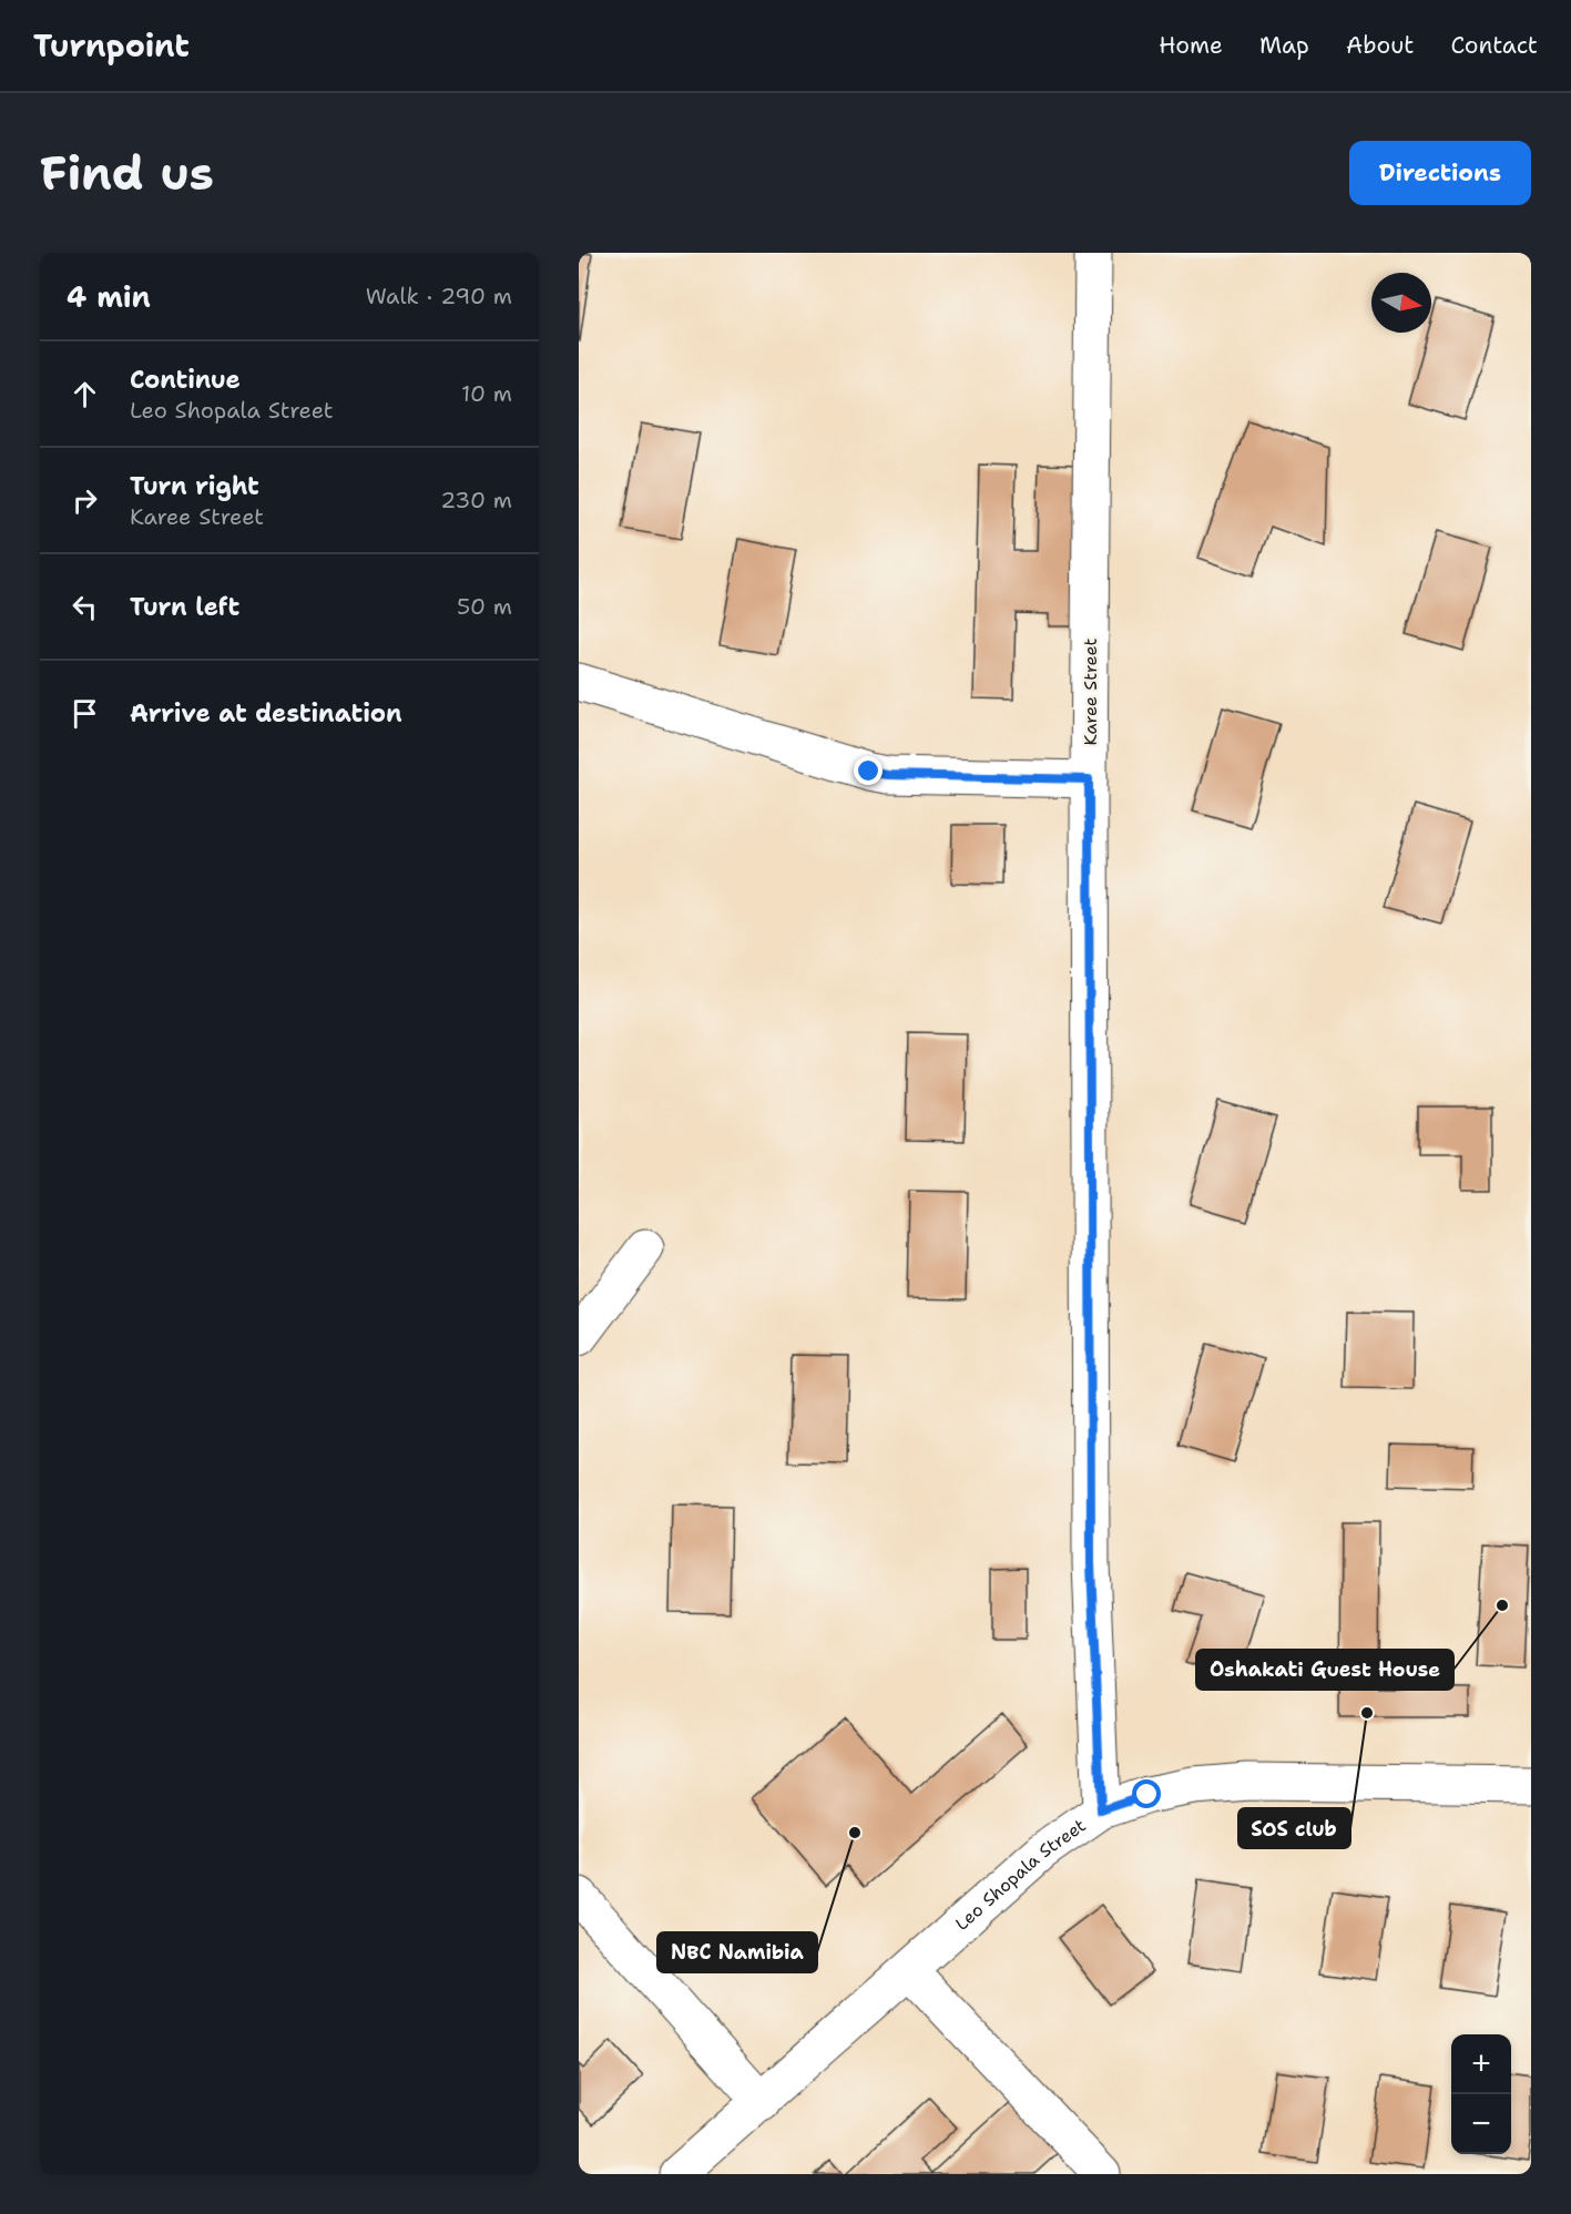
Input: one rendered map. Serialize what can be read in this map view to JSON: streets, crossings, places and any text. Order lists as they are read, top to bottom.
{
  "streets": {
    "street": ["Karee Street", "Leo Shopala Street"]
  },
  "crossings": [
    ["Karee Street", "Leo Shopala Street"]
  ],
  "places": ["Oshakati Guest House", "SOS club", "NBC Namibia"],
  "north": "right",
  "page": {
    "header": "Turnpoint",
    "nav": [
      "Home",
      "Map",
      "About",
      "Contact"
    ],
    "buttons": "Directions",
    "title": "Find us",
    "heading": ["4 min", "Walk · 290 m"],
    "list": [
      ["Continue", "Leo Shopala Street", "10 m"],
      ["Turn right", "Karee Street", "230 m"],
      ["Turn left", "50 m"],
      "Arrive at destination"
    ],
    "map_buttons": ["+", "−"]
  }
}
